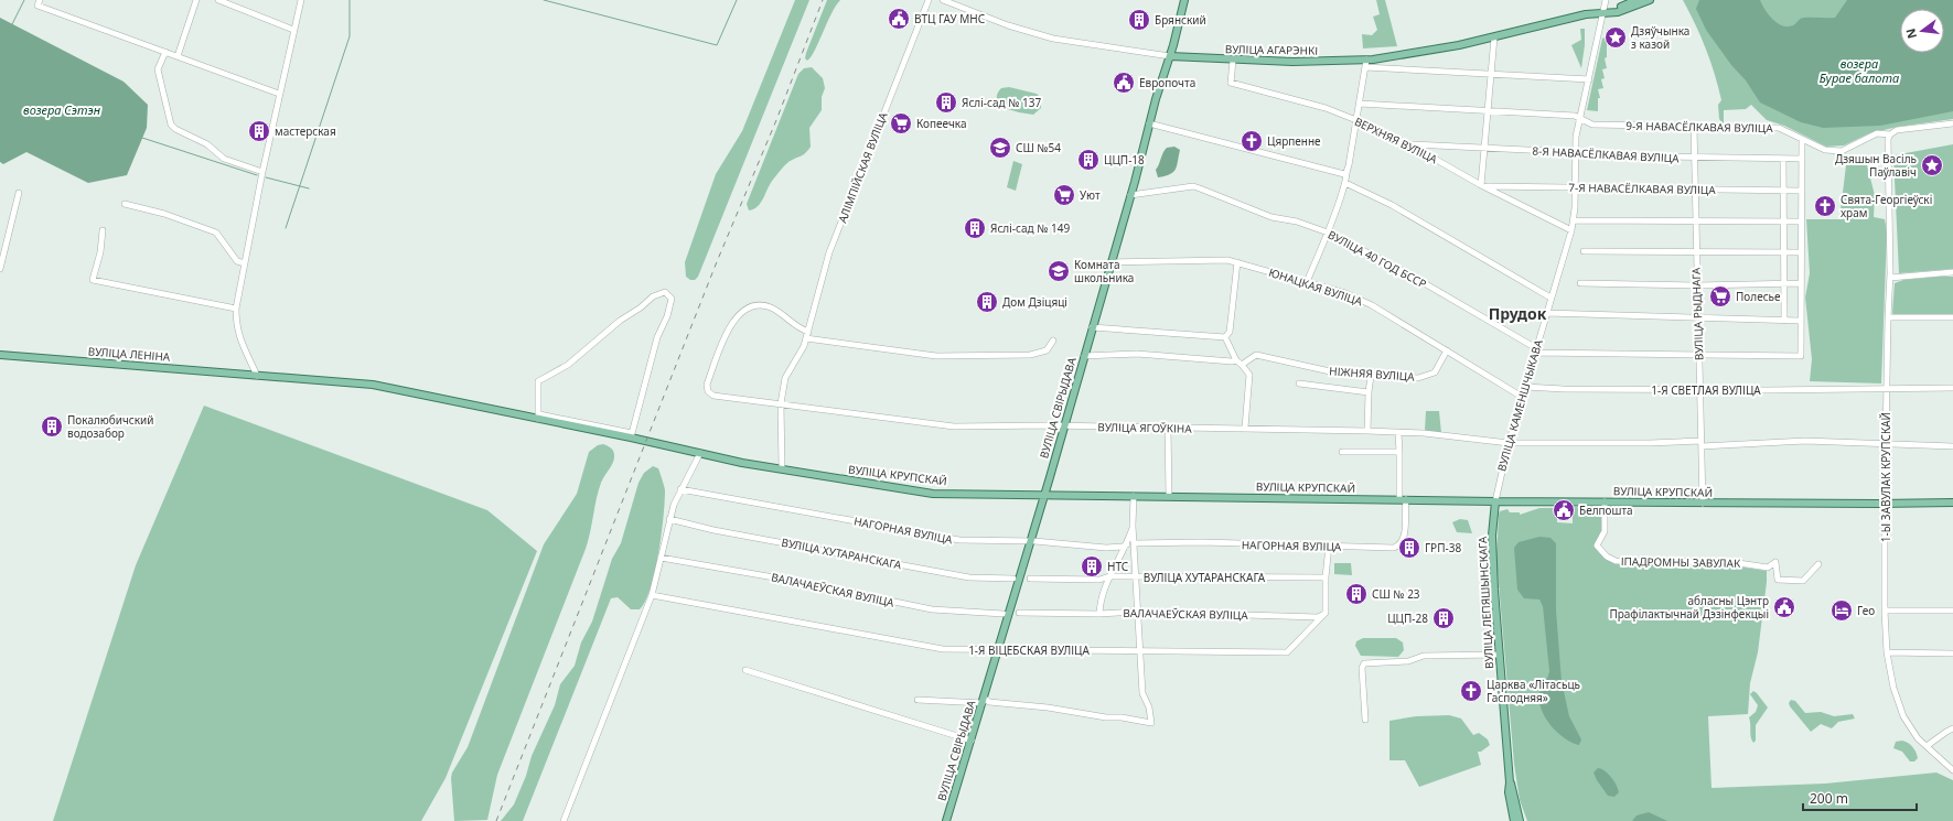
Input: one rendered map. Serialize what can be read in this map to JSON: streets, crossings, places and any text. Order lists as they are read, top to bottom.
{
  "streets": {
    "main road": [
      "ВУЛІЦА АГАРЭНКІ",
      "ВУЛІЦА ЛЕНІНА",
      "ВУЛІЦА СВІРЫДАВА",
      "ВУЛІЦА КРУПСКАЙ",
      "ВУЛІЦА ЛЕПЯШЫНСКАГА"
    ],
    "street": [
      "9-Я НАВАСЁЛКАВАЯ ВУЛІЦА",
      "ВЕРХНЯЯ ВУЛІЦА",
      "8-Я НАВАСЁЛКАВАЯ ВУЛІЦА",
      "АЛІМПІЙСКАЯ ВУЛІЦА",
      "7-Я НАВАСЁЛКАВАЯ ВУЛІЦА",
      "ВУЛІЦА 40 ГОД БССР",
      "ЮНАЦКАЯ ВУЛІЦА",
      "ВУЛІЦА РЫДНАГА",
      "НІЖНЯЯ ВУЛІЦА",
      "1-Я СВЕТЛАЯ ВУЛІЦА",
      "ВУЛІЦА КАМЕНШЧЫКАВА",
      "ВУЛІЦА ЯГОЎКІНА",
      "1-Ы ЗАВУЛАК КРУПСКАЙ",
      "НАГОРНАЯ ВУЛІЦА",
      "ВУЛІЦА ХУТАРАНСКАГА",
      "ІПАДРОМНЫ ЗАВУЛАК",
      "ВАЛАЧАЕЎСКАЯ ВУЛІЦА",
      "1-Я ВІЦЕБСКАЯ ВУЛІЦА"
    ]
  },
  "crossings": [
    ["ВУЛІЦА АГАРЭНКІ", "ВЕРХНЯЯ ВУЛІЦА"],
    ["ВУЛІЦА АГАРЭНКІ", "ВУЛІЦА КАМЕНШЧЫКАВА"],
    ["ВУЛІЦА АГАРЭНКІ", "ВУЛІЦА СВІРЫДАВА"],
    ["9-Я НАВАСЁЛКАВАЯ ВУЛІЦА", "ВУЛІЦА РЫДНАГА"],
    ["9-Я НАВАСЁЛКАВАЯ ВУЛІЦА", "ВУЛІЦА КАМЕНШЧЫКАВА"],
    ["9-Я НАВАСЁЛКАВАЯ ВУЛІЦА", "1-Ы ЗАВУЛАК КРУПСКАЙ"],
    ["ВЕРХНЯЯ ВУЛІЦА", "8-Я НАВАСЁЛКАВАЯ ВУЛІЦА"],
    ["ВЕРХНЯЯ ВУЛІЦА", "7-Я НАВАСЁЛКАВАЯ ВУЛІЦА"],
    ["ВЕРХНЯЯ ВУЛІЦА", "ВУЛІЦА КАМЕНШЧЫКАВА"],
    ["8-Я НАВАСЁЛКАВАЯ ВУЛІЦА", "ВУЛІЦА РЫДНАГА"],
    ["8-Я НАВАСЁЛКАВАЯ ВУЛІЦА", "ВУЛІЦА КАМЕНШЧЫКАВА"],
    ["АЛІМПІЙСКАЯ ВУЛІЦА", "ВУЛІЦА ЯГОЎКІНА"],
    ["7-Я НАВАСЁЛКАВАЯ ВУЛІЦА", "ВУЛІЦА РЫДНАГА"],
    ["7-Я НАВАСЁЛКАВАЯ ВУЛІЦА", "ВУЛІЦА КАМЕНШЧЫКАВА"],
    ["ВУЛІЦА 40 ГОД БССР", "ВУЛІЦА КАМЕНШЧЫКАВА"],
    ["ВУЛІЦА 40 ГОД БССР", "ВУЛІЦА СВІРЫДАВА"],
    ["ЮНАЦКАЯ ВУЛІЦА", "НІЖНЯЯ ВУЛІЦА"],
    ["ЮНАЦКАЯ ВУЛІЦА", "ВУЛІЦА КАМЕНШЧЫКАВА"],
    ["ЮНАЦКАЯ ВУЛІЦА", "ВУЛІЦА СВІРЫДАВА"],
    ["ВУЛІЦА РЫДНАГА", "1-Я СВЕТЛАЯ ВУЛІЦА"],
    ["ВУЛІЦА РЫДНАГА", "ВУЛІЦА ЯГОЎКІНА"],
    ["ВУЛІЦА РЫДНАГА", "ВУЛІЦА КРУПСКАЙ"],
    ["ВУЛІЦА ЛЕНІНА", "ВУЛІЦА КРУПСКАЙ"],
    ["1-Я СВЕТЛАЯ ВУЛІЦА", "ВУЛІЦА КАМЕНШЧЫКАВА"],
    ["1-Я СВЕТЛАЯ ВУЛІЦА", "1-Ы ЗАВУЛАК КРУПСКАЙ"],
    ["ВУЛІЦА КАМЕНШЧЫКАВА", "ВУЛІЦА ЯГОЎКІНА"],
    ["ВУЛІЦА КАМЕНШЧЫКАВА", "ВУЛІЦА КРУПСКАЙ"],
    ["ВУЛІЦА КАМЕНШЧЫКАВА", "ВУЛІЦА ЛЕПЯШЫНСКАГА"],
    ["ВУЛІЦА СВІРЫДАВА", "ВУЛІЦА ЯГОЎКІНА"],
    ["ВУЛІЦА СВІРЫДАВА", "ВУЛІЦА КРУПСКАЙ"],
    ["ВУЛІЦА СВІРЫДАВА", "НАГОРНАЯ ВУЛІЦА"],
    ["ВУЛІЦА СВІРЫДАВА", "1-Я ВІЦЕБСКАЯ ВУЛІЦА"],
    ["ВУЛІЦА ЯГОЎКІНА", "1-Ы ЗАВУЛАК КРУПСКАЙ"],
    ["ВУЛІЦА КРУПСКАЙ", "1-Ы ЗАВУЛАК КРУПСКАЙ"],
    ["ВУЛІЦА КРУПСКАЙ", "НАГОРНАЯ ВУЛІЦА"],
    ["ВУЛІЦА КРУПСКАЙ", "ІПАДРОМНЫ ЗАВУЛАК"],
    ["ВУЛІЦА КРУПСКАЙ", "ВУЛІЦА ЛЕПЯШЫНСКАГА"],
    ["ВАЛАЧАЕЎСКАЯ ВУЛІЦА", "1-Я ВІЦЕБСКАЯ ВУЛІЦА"]
  ],
  "districts": ["Прудок"],
  "water": ["возера Бурае балота", "возера Сэтэн"],
  "places": {
    "public building": [
      "ВТЦ ГАУ МНС",
      "Европочта",
      "Белпошта",
      "абласны Цэнтр Прафілактычнай Дэзінфекцыі"
    ],
    "building": [
      "Брянский",
      "Яслі-сад № 137",
      "мастерская",
      "ЦЦП-18",
      "Яслі-сад № 149",
      "Дом Дзіцяці",
      "Покалюбичский водозабор",
      "ГРП-38",
      "НТС",
      "СШ № 23",
      "ЦЦП-28"
    ],
    "place": ["Дзяўчынка з казой", "Дзяшын Васіль Паўлавіч"],
    "supermarket": ["Копеечка", "Уют", "Полесье"],
    "church": ["Цярпенне", "Свята-Георгіеўскі храм", "Царква «Літасьць Гасподняя»"],
    "school or university": ["СШ №54", "Комната школьника"],
    "hotel": ["Гео"]
  },
  "scale_bar": "200 m",
  "north": "left"
}
